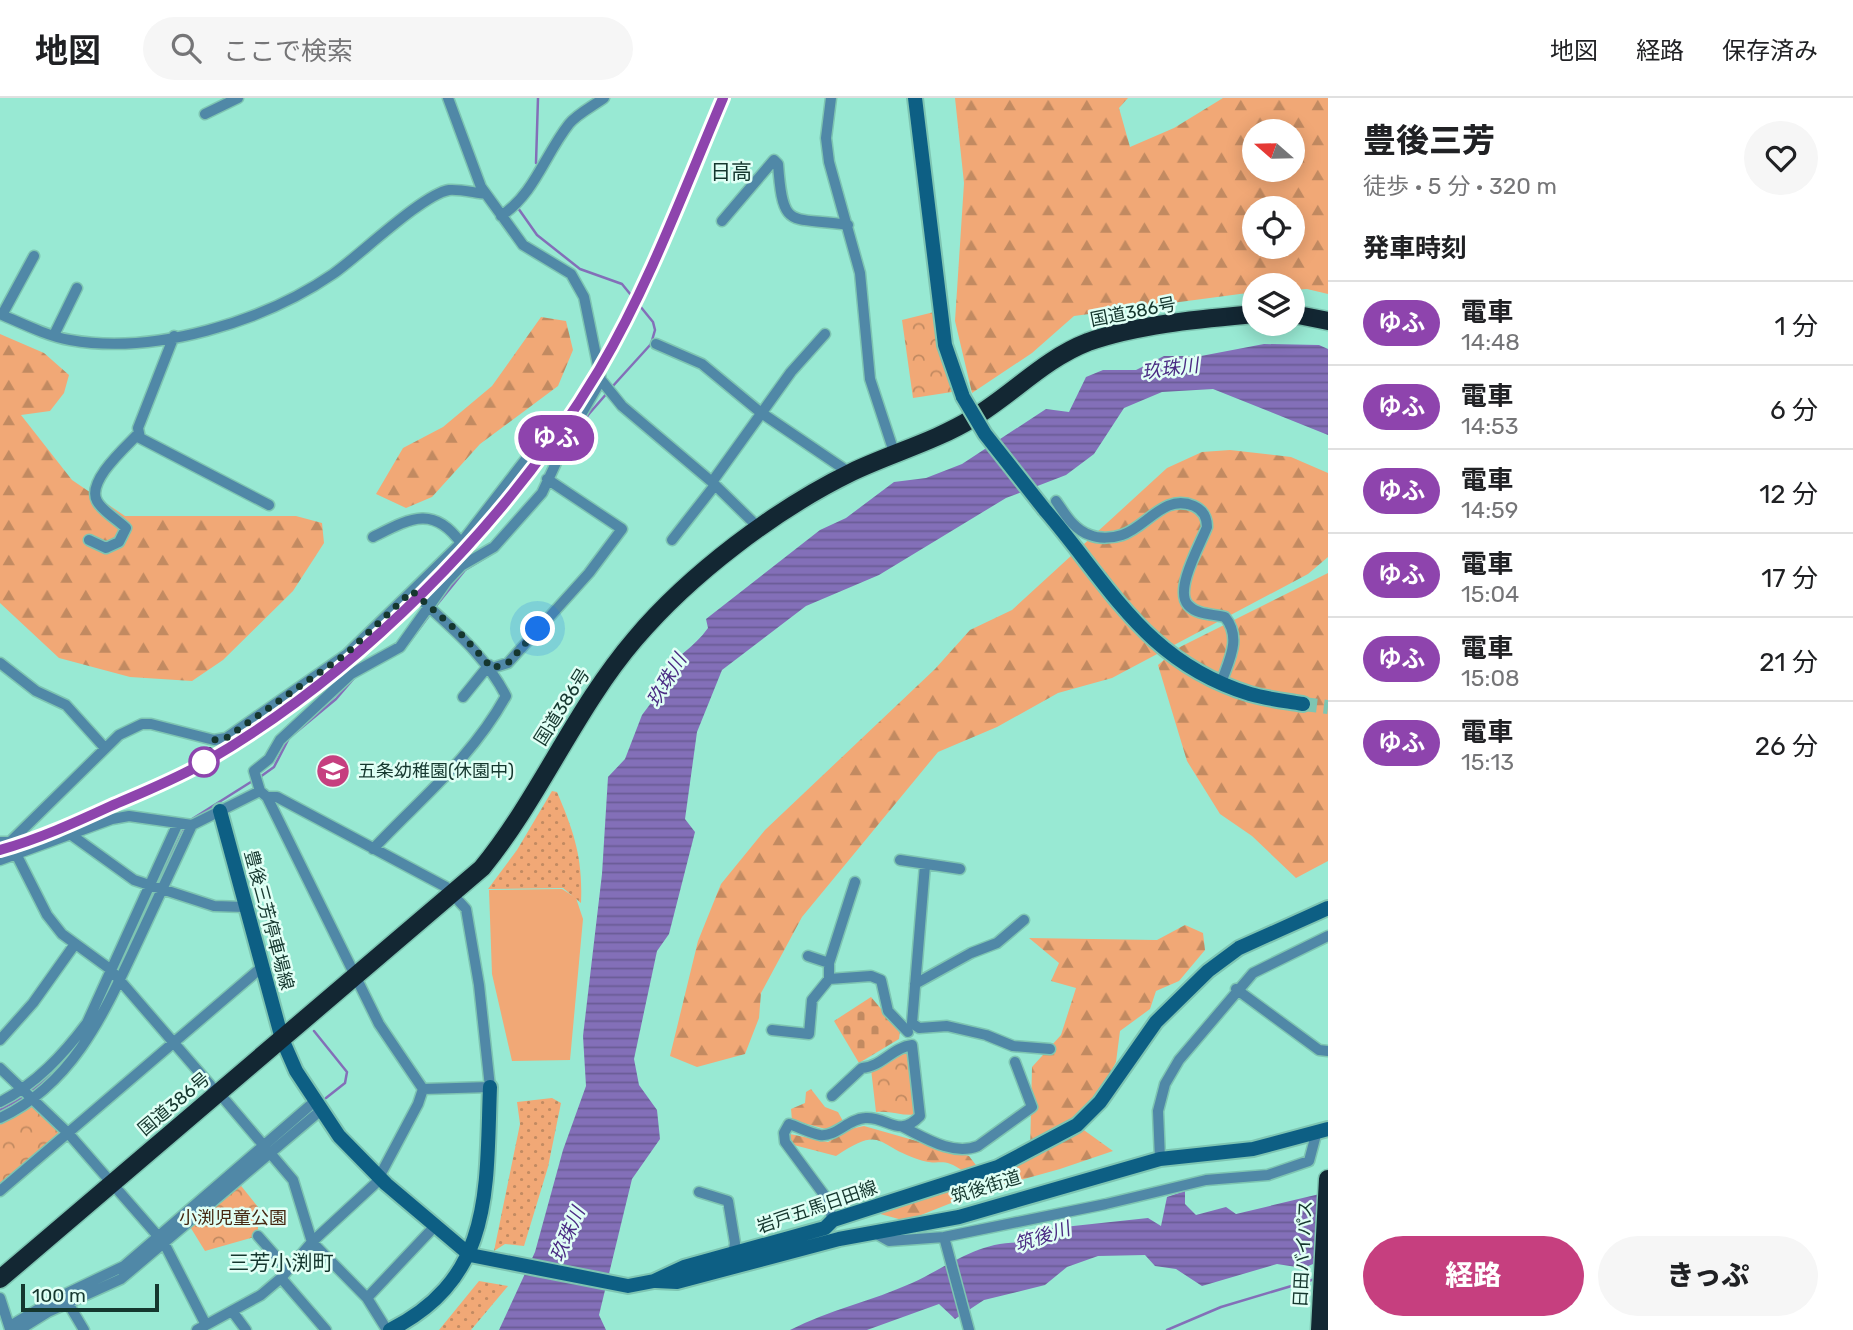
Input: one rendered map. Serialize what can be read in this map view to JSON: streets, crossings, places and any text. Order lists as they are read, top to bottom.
{
  "streets": {
    "highway": ["国道386号", "日田バイパス"],
    "street": ["豊後三芳停車場線", "筑後街道", "岩戸五馬日田線"]
  },
  "crossings": [
    ["国道386号", "豊後三芳停車場線"],
    ["国道386号", "岩戸五馬日田線"],
    ["豊後三芳停車場線", "岩戸五馬日田線"],
    ["筑後街道", "岩戸五馬日田線"]
  ],
  "districts": ["日高", "三芳小渕町"],
  "water": ["玖珠川", "筑後川"],
  "parks": ["小渕児童公園"],
  "places": {
    "school or university": ["五条幼稚園(休園中)"]
  },
  "scale_bar": "100 m",
  "north": "left",
  "page": {
    "header": "地図",
    "search": "ここで検索",
    "nav": ["地図", "経路", "保存済み"],
    "on_map": "ゆふ",
    "heading": [
      ["豊後三芳", "徒歩 · 5 分 · 320 m"],
      "発車時刻"
    ],
    "list": [
      {
        "mark": "ゆふ",
        "name": "電車",
        "note": "14:48",
        "value": "1 分"
      },
      {
        "mark": "ゆふ",
        "name": "電車",
        "note": "14:53",
        "value": "6 分"
      },
      {
        "mark": "ゆふ",
        "name": "電車",
        "note": "14:59",
        "value": "12 分"
      },
      {
        "mark": "ゆふ",
        "name": "電車",
        "note": "15:04",
        "value": "17 分"
      },
      {
        "mark": "ゆふ",
        "name": "電車",
        "note": "15:08",
        "value": "21 分"
      },
      {
        "mark": "ゆふ",
        "name": "電車",
        "note": "15:13",
        "value": "26 分"
      }
    ],
    "buttons": ["経路", "きっぷ"],
    "scale": "100 m"
  }
}
